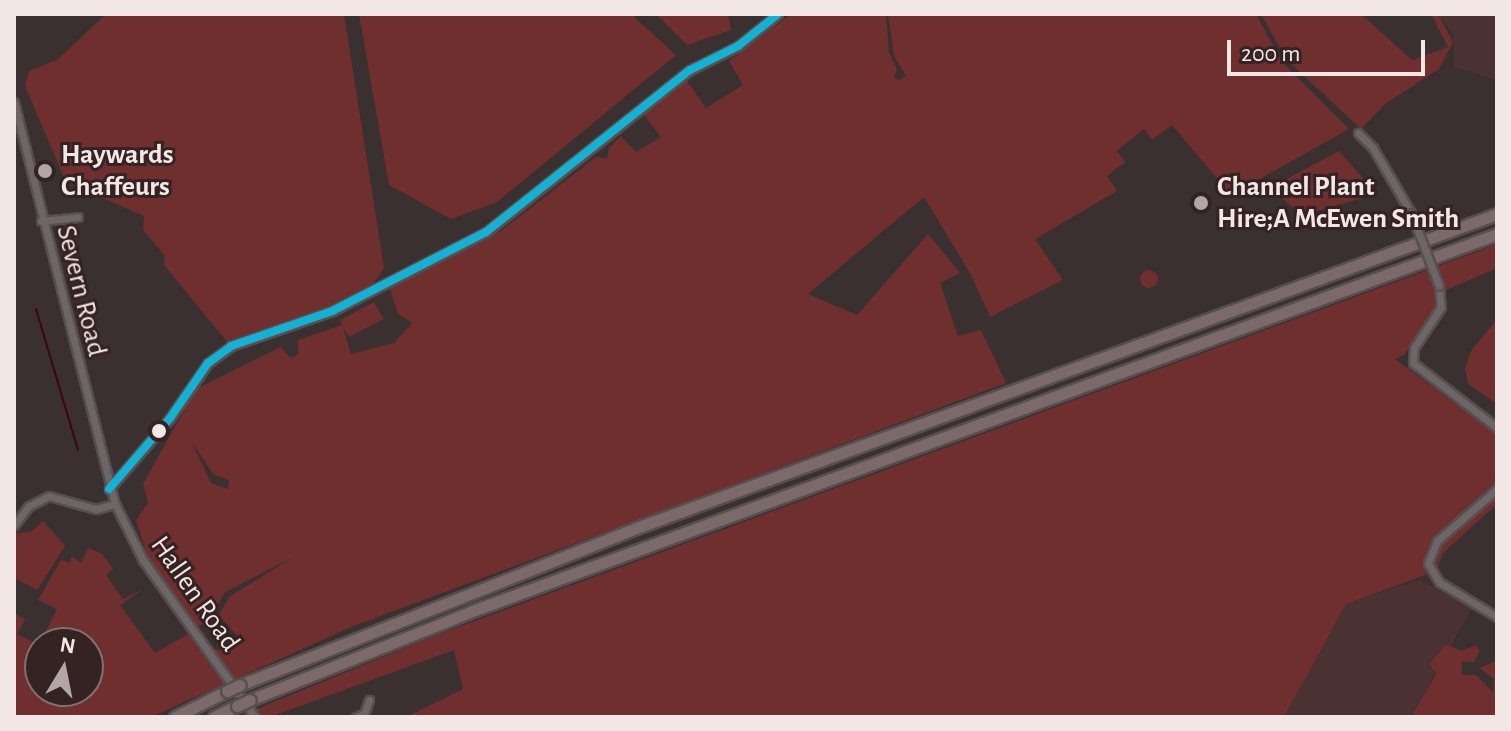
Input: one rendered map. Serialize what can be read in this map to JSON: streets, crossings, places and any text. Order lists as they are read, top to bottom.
{
  "streets": {
    "street": ["Severn Road", "Hallen Road"]
  },
  "crossings": [
    ["Severn Road", "Hallen Road"]
  ],
  "places": ["Haywards Chaffeurs", "Channel Plant Hire;A McEwen Smith"],
  "scale_bar": "200 m",
  "north": "top"
}
